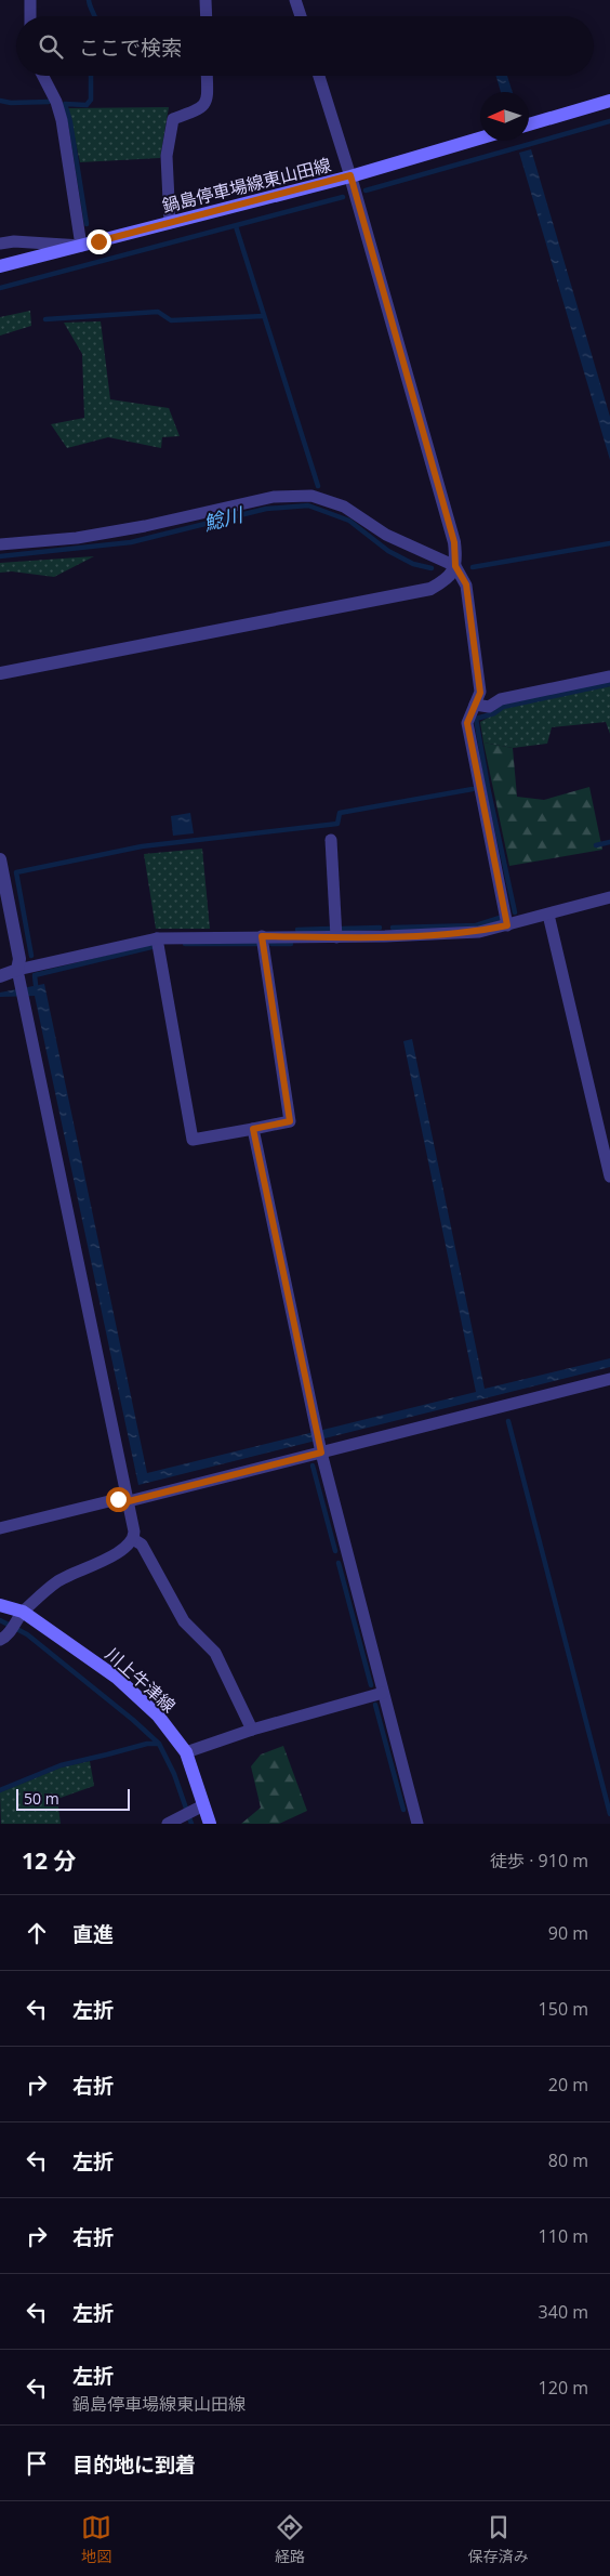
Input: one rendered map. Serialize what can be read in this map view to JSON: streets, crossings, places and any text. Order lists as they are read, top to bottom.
{
  "streets": {
    "main road": ["鍋島停車場線東山田線", "川上牛津線"]
  },
  "water": ["鯰川"],
  "scale_bar": "50 m",
  "north": "left",
  "page": {
    "search": "ここで検索",
    "scale": "50 m",
    "heading": ["12 分", "徒歩 · 910 m"],
    "list": [
      ["直進", "90 m"],
      ["左折", "150 m"],
      ["右折", "20 m"],
      ["左折", "80 m"],
      ["右折", "110 m"],
      ["左折", "340 m"],
      ["左折", "鍋島停車場線東山田線", "120 m"],
      "目的地に到着"
    ],
    "nav": ["地図", "経路", "保存済み"]
  }
}
